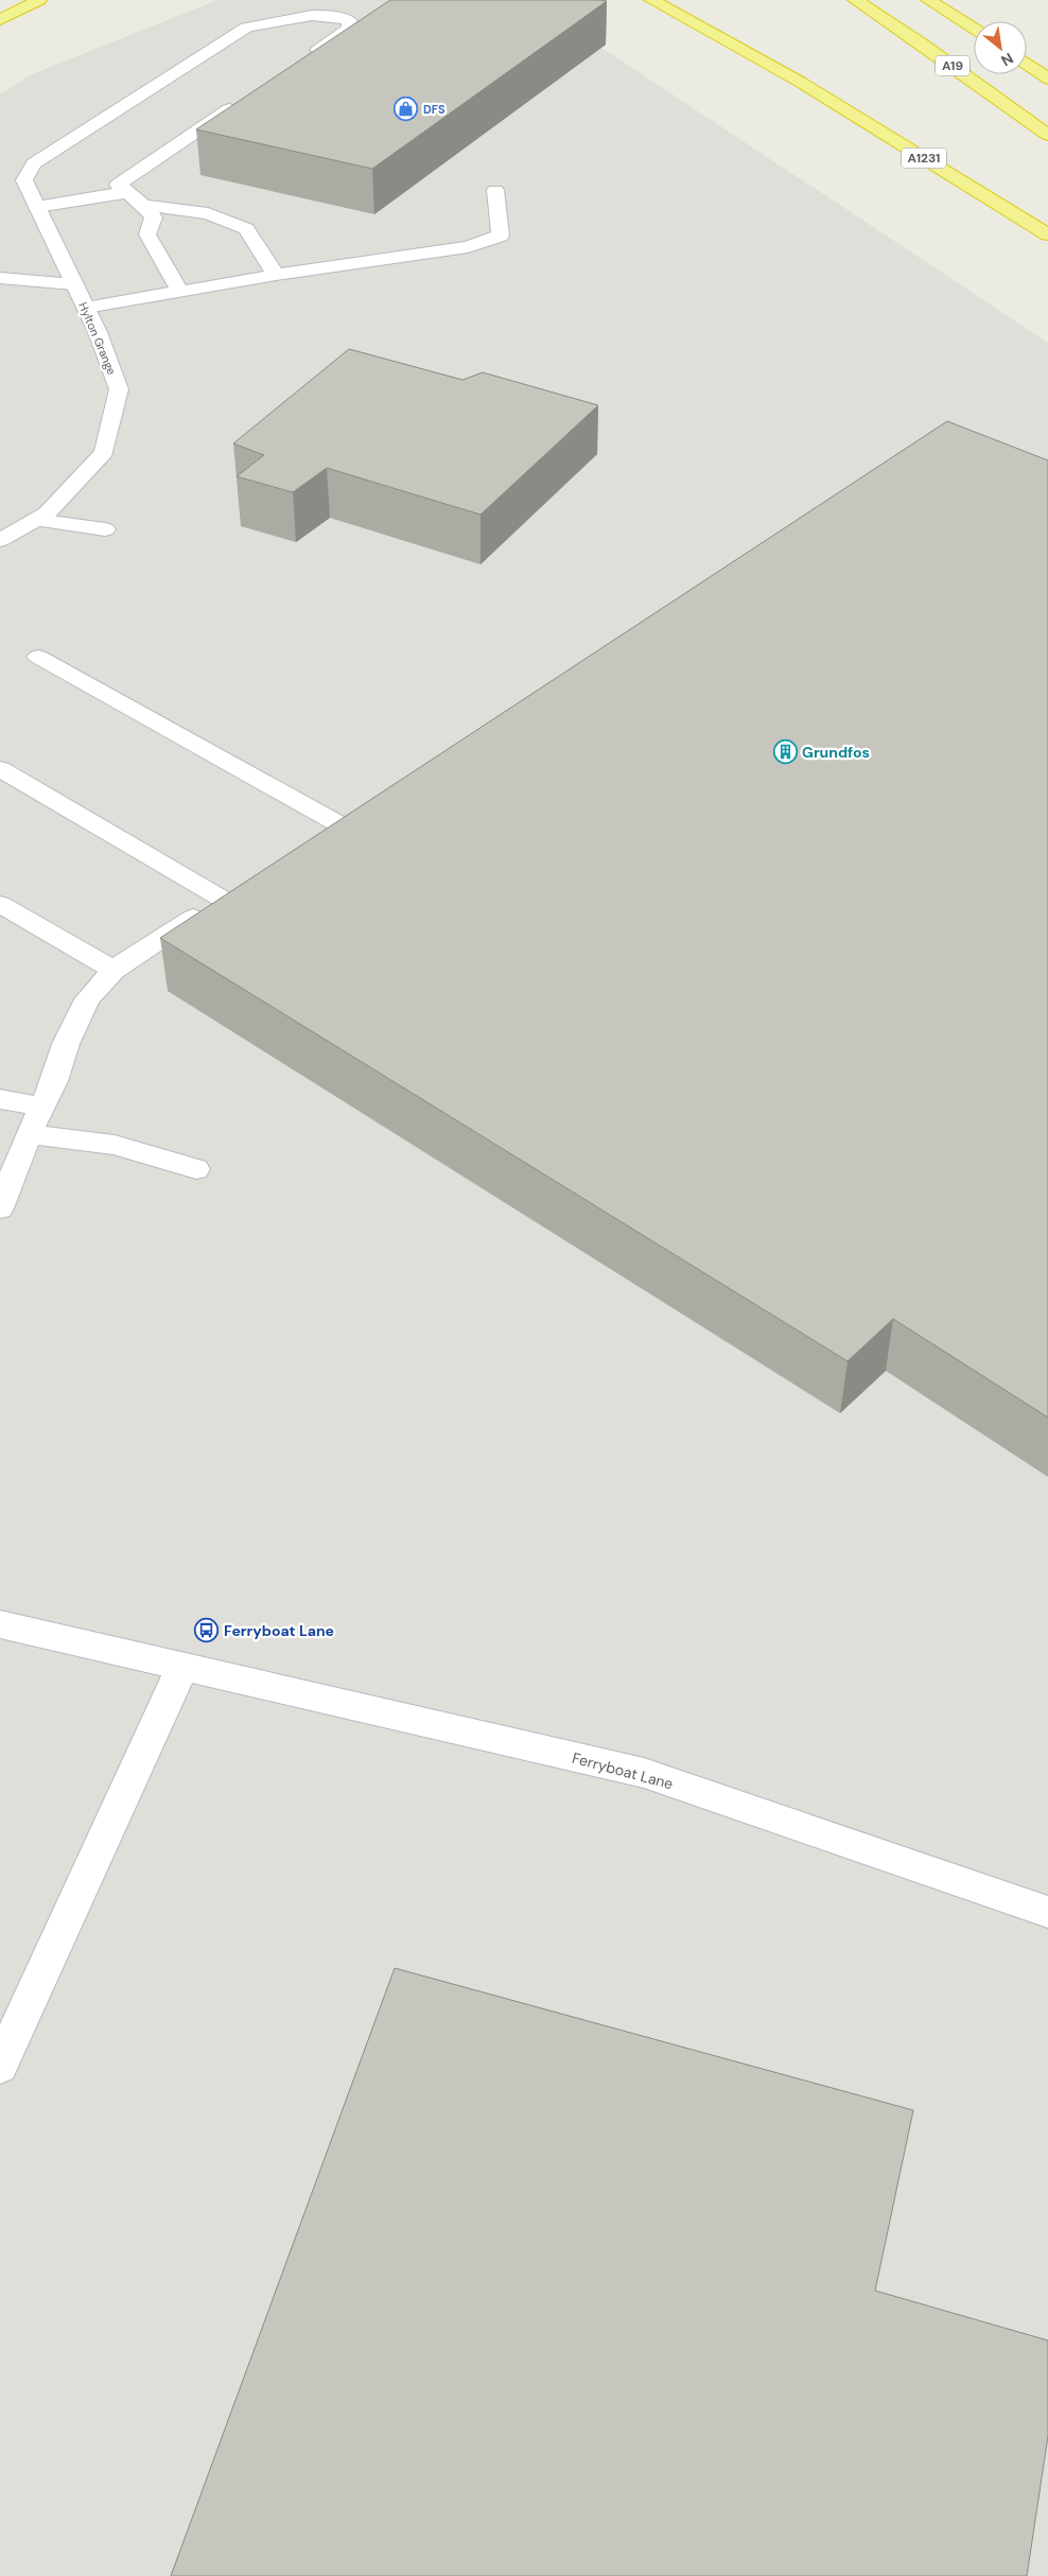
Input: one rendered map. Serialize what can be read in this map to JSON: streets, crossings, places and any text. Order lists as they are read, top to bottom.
{
  "streets": {
    "highway": ["A19", "A1231"],
    "street": ["Hylton Grange", "Ferryboat Lane"]
  },
  "places": {
    "shop": ["DFS"],
    "building": ["Grundfos"],
    "bus stop": ["Ferryboat Lane"]
  },
  "north": "bottom right"
}
